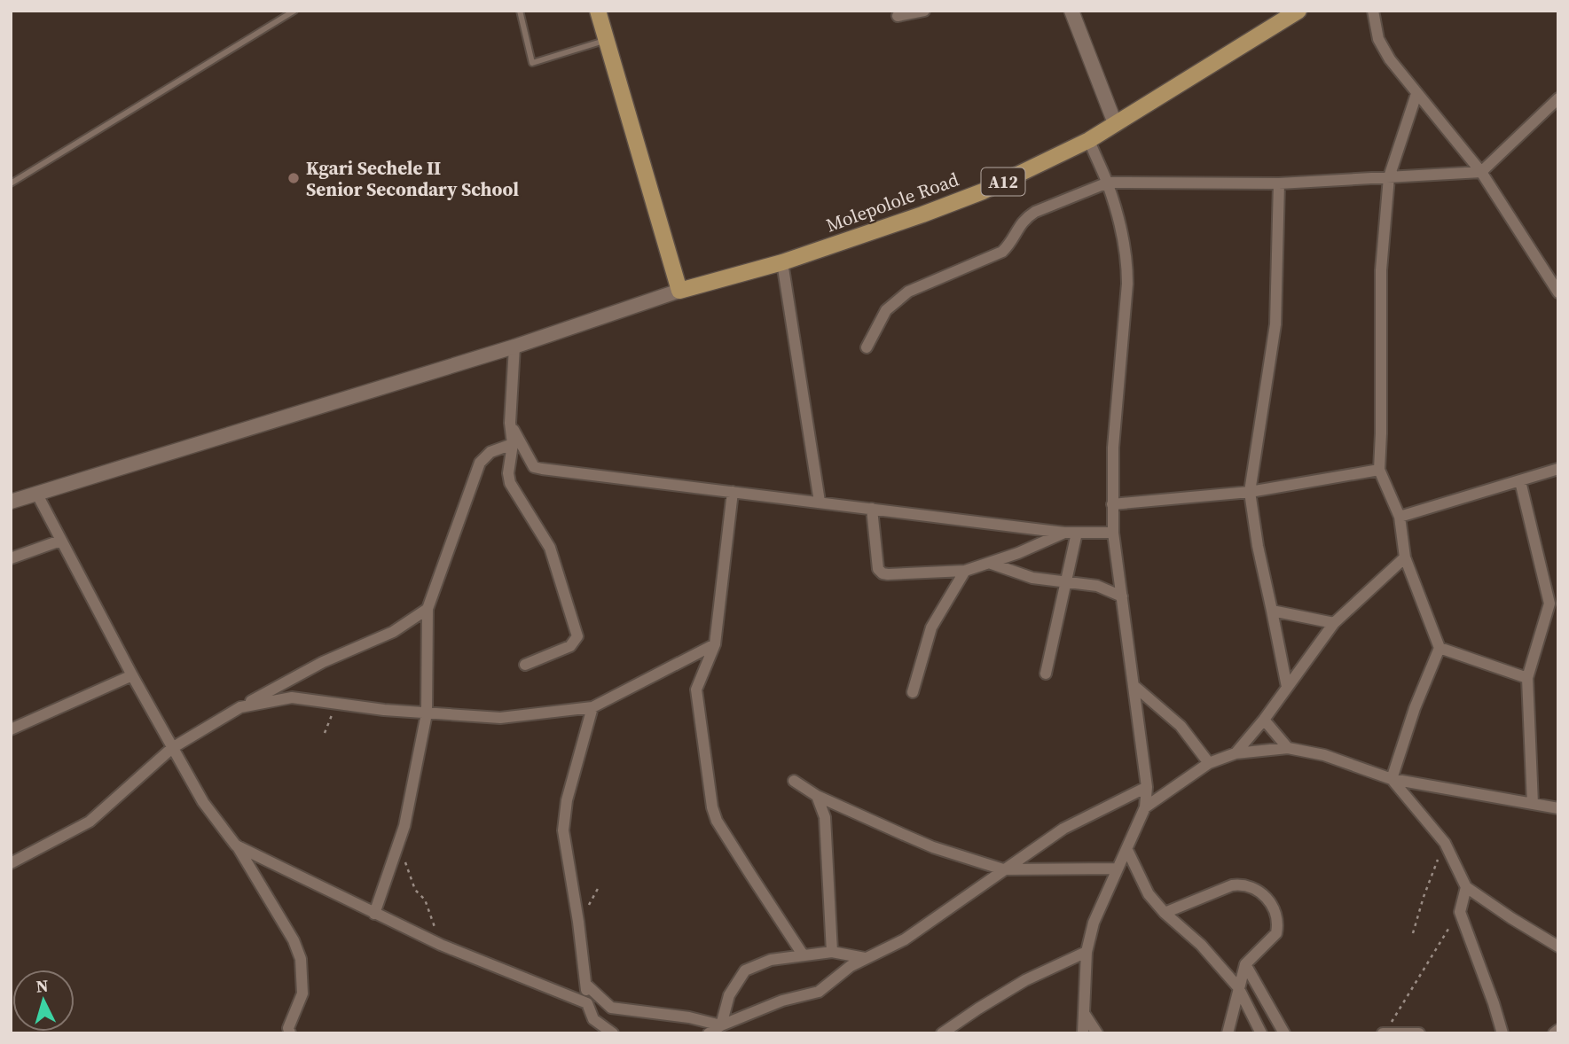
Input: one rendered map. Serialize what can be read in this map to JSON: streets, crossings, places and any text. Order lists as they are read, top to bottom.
{
  "streets": {
    "main road": ["A12", "Molepolole Road"]
  },
  "places": ["Kgari Sechele II Senior Secondary School"],
  "north": "top"
}
